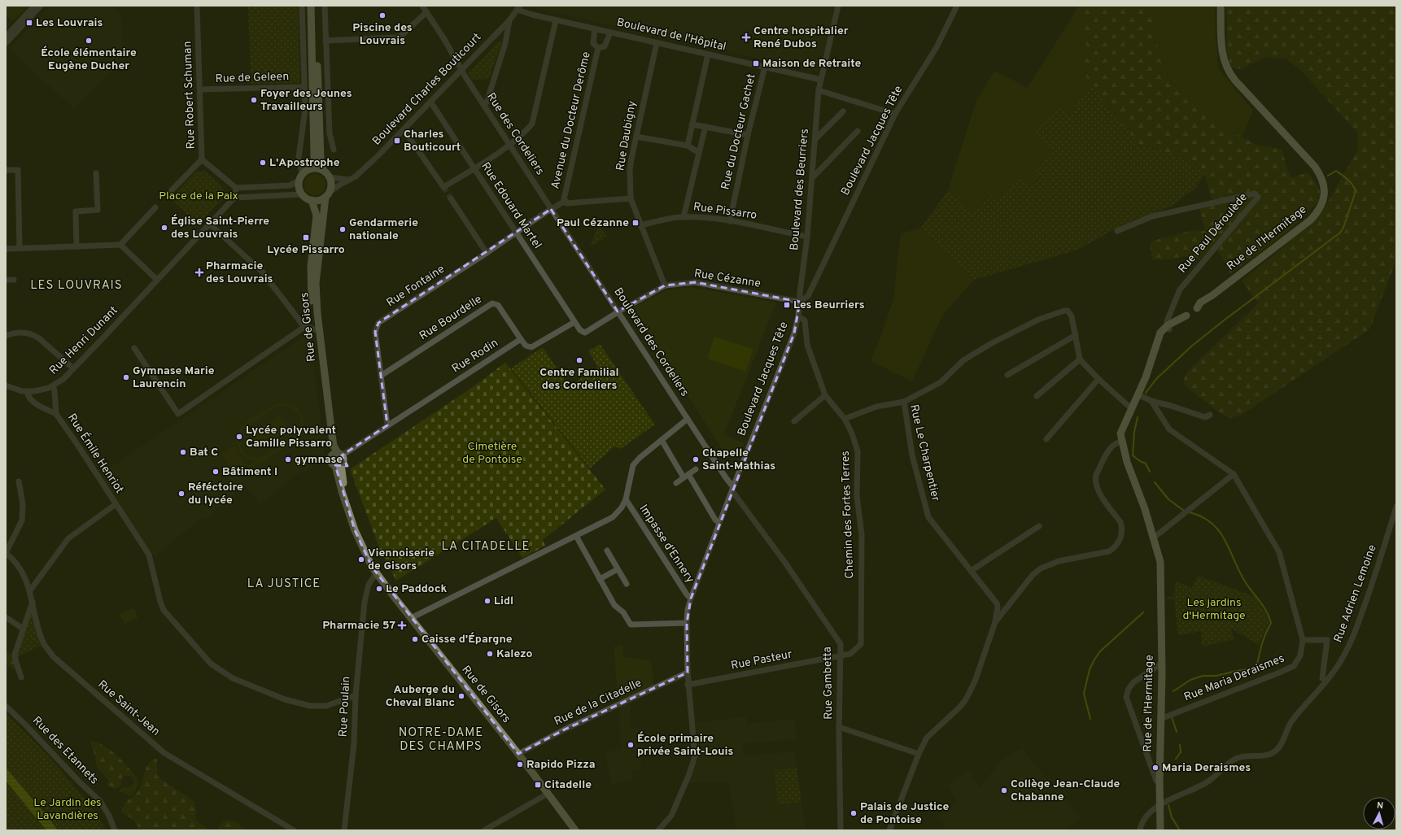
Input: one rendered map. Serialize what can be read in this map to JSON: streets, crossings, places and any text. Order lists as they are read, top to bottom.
{
  "streets": {
    "main road": ["Rue de l'Hermitage", "Rue de Gisors"],
    "street": [
      "Boulevard de l'Hôpital",
      "Rue de Geleen",
      "Boulevard Charles Bouticourt",
      "Rue Robert Schuman",
      "Avenue du Docteur Derôme",
      "Rue du Docteur Gachet",
      "Rue des Cordeliers",
      "Rue Daubigny",
      "Boulevard Jacques Tête",
      "Boulevard des Beurriers",
      "Rue Edouard Martel",
      "Rue Pissarro",
      "Rue Paul Déroulède",
      "Rue Cézanne",
      "Rue Fontaine",
      "Rue Bourdelle",
      "Rue Henri Dunant",
      "Boulevard des Cordeliers",
      "Rue Rodin",
      "Rue Le Charpentier",
      "Rue Émile Henriot",
      "Chemin des Fortes Terres",
      "Impasse d'Ennery",
      "Rue Adrien Lemoine",
      "Rue Pasteur",
      "Rue Maria Deraismes",
      "Rue Gambetta",
      "Rue de la Citadelle",
      "Rue Poulain",
      "Rue Saint-Jean",
      "Rue des Etannets"
    ]
  },
  "crossings": [
    ["Boulevard de l'Hôpital", "Boulevard Charles Bouticourt"],
    ["Boulevard de l'Hôpital", "Avenue du Docteur Derôme"],
    ["Boulevard de l'Hôpital", "Rue du Docteur Gachet"],
    ["Boulevard de l'Hôpital", "Rue Daubigny"],
    ["Boulevard de l'Hôpital", "Boulevard des Beurriers"],
    ["Rue de Geleen", "Rue Robert Schuman"],
    ["Boulevard Charles Bouticourt", "Rue des Cordeliers"],
    ["Boulevard Charles Bouticourt", "Rue Edouard Martel"],
    ["Boulevard Charles Bouticourt", "Rue de Gisors"],
    ["Avenue du Docteur Derôme", "Rue des Cordeliers"],
    ["Avenue du Docteur Derôme", "Rue Fontaine"],
    ["Avenue du Docteur Derôme", "Boulevard des Cordeliers"],
    ["Rue du Docteur Gachet", "Rue Pissarro"],
    ["Rue des Cordeliers", "Rue Fontaine"],
    ["Rue des Cordeliers", "Boulevard des Cordeliers"],
    ["Rue Daubigny", "Rue Pissarro"],
    ["Rue Daubigny", "Rue Cézanne"],
    ["Boulevard Jacques Tête", "Boulevard des Beurriers"],
    ["Boulevard Jacques Tête", "Rue Cézanne"],
    ["Boulevard Jacques Tête", "Boulevard des Cordeliers"],
    ["Boulevard Jacques Tête", "Chemin des Fortes Terres"],
    ["Boulevard Jacques Tête", "Impasse d'Ennery"],
    ["Boulevard Jacques Tête", "Rue Pasteur"],
    ["Boulevard Jacques Tête", "Rue Gambetta"],
    ["Boulevard Jacques Tête", "Rue de la Citadelle"],
    ["Boulevard des Beurriers", "Rue Pissarro"],
    ["Boulevard des Beurriers", "Rue Cézanne"],
    ["Rue Edouard Martel", "Rue Fontaine"],
    ["Rue Paul Déroulède", "Rue de l'Hermitage"],
    ["Rue de l'Hermitage", "Rue Adrien Lemoine"],
    ["Rue de l'Hermitage", "Rue Maria Deraismes"],
    ["Rue Cézanne", "Boulevard des Cordeliers"],
    ["Rue Fontaine", "Rue Bourdelle"],
    ["Rue Fontaine", "Boulevard des Cordeliers"],
    ["Rue Fontaine", "Rue Rodin"],
    ["Rue Bourdelle", "Rue Rodin"],
    ["Rue de Gisors", "Rue Rodin"],
    ["Rue de Gisors", "Rue de la Citadelle"],
    ["Rue de Gisors", "Rue Poulain"],
    ["Rue Henri Dunant", "Rue Émile Henriot"],
    ["Boulevard des Cordeliers", "Rue Gambetta"],
    ["Rue Le Charpentier", "Chemin des Fortes Terres"],
    ["Rue Émile Henriot", "Rue Poulain"],
    ["Chemin des Fortes Terres", "Rue Pasteur"],
    ["Chemin des Fortes Terres", "Rue Gambetta"],
    ["Rue Pasteur", "Rue Gambetta"]
  ],
  "districts": [
    "LES LOUVRAIS",
    "LA CITADELLE",
    "LA JUSTICE",
    "NOTRE-DAME DES CHAMPS"
  ],
  "parks": [
    "Place de la Paix",
    "Cimetière de Pontoise",
    "Les jardins d'Hermitage",
    "Le Jardin des Lavandières"
  ],
  "places": {
    "other": [
      "Piscine des Louvrais",
      "École élémentaire Eugène Ducher",
      "Foyer des Jeunes Travailleurs",
      "L'Apostrophe",
      "Église Saint-Pierre des Louvrais",
      "Gendarmerie nationale",
      "Centre Familial des Cordeliers",
      "Gymnase Marie Laurencin",
      "Lycée polyvalent Camille Pissarro",
      "Bat C",
      "gymnase",
      "Chapelle Saint-Mathias",
      "Bâtiment I",
      "Réféctoire du lycée",
      "Viennoiserie de Gisors",
      "Le Paddock",
      "Lidl",
      "Caisse d'Épargne",
      "Kalezo",
      "Auberge du Cheval Blanc",
      "École primaire privée Saint-Louis",
      "Rapido Pizza",
      "Maria Deraismes",
      "Collège Jean-Claude Chabanne",
      "Palais de Justice de Pontoise"
    ],
    "transit": [
      "Les Louvrais",
      "Maison de Retraite",
      "Charles Bouticourt",
      "Paul Cézanne",
      "Lycée Pissarro",
      "Les Beurriers",
      "Citadelle"
    ],
    "health": ["Centre hospitalier René Dubos", "Pharmacie des Louvrais", "Pharmacie 57"]
  },
  "north": "top"
}
